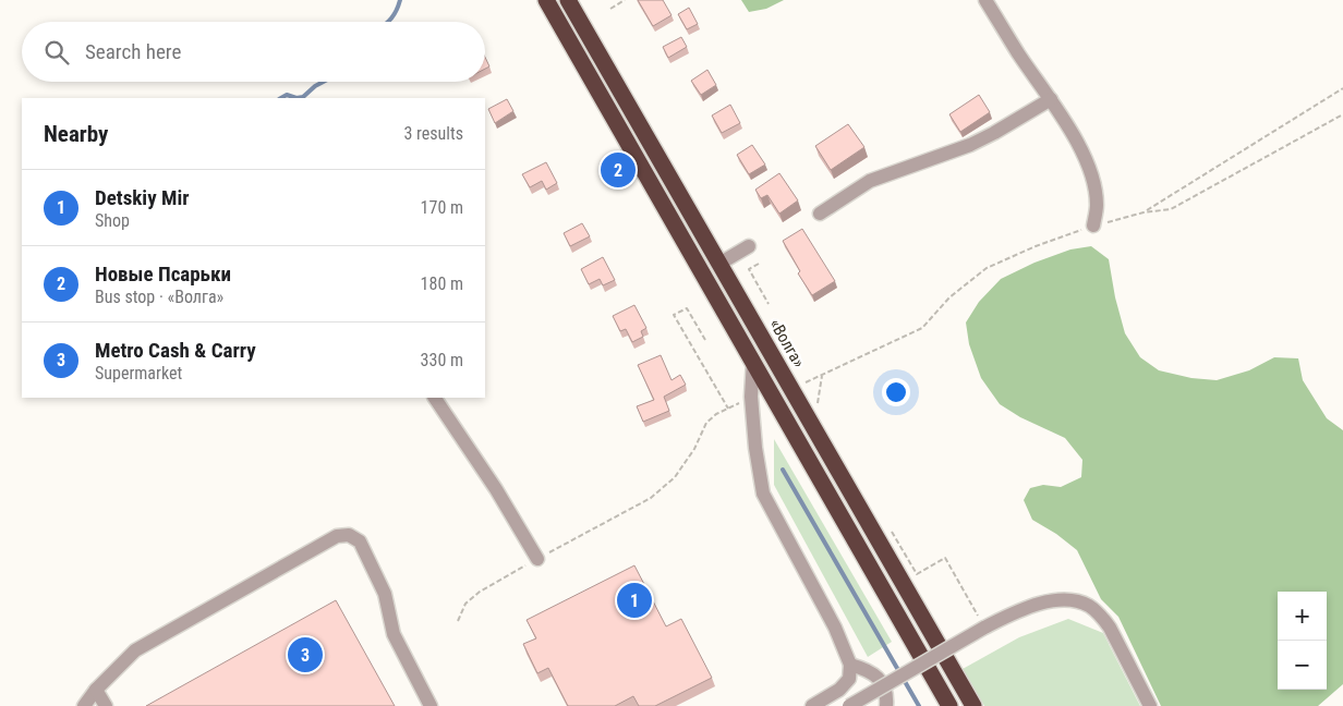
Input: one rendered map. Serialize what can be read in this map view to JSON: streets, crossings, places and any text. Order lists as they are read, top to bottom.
{
  "streets": {
    "highway": ["«Волга»"]
  },
  "page": {
    "search": "Search here",
    "heading": ["Nearby", "3 results"],
    "pins": ["2", "1", "3"],
    "list": [
      {
        "mark": "1",
        "name": "Detskiy Mir",
        "note": "Shop",
        "value": "170 m"
      },
      {
        "mark": "2",
        "name": "Новые Псарьки",
        "note": "Bus stop · «Волга»",
        "value": "180 m"
      },
      {
        "mark": "3",
        "name": "Metro Cash & Carry",
        "note": "Supermarket",
        "value": "330 m"
      }
    ],
    "map_buttons": ["+", "−"]
  }
}
